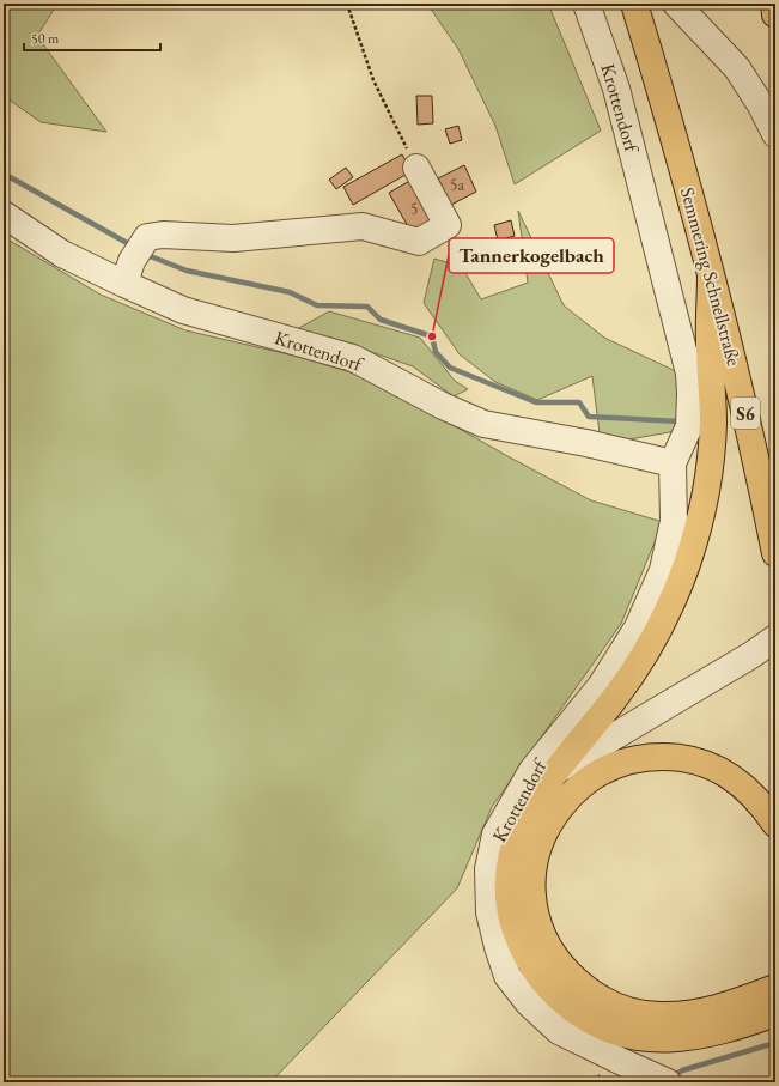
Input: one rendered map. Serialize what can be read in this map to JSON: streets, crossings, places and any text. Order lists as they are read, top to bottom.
{
  "streets": {
    "highway": ["Semmering Schnellstraße", "S6"],
    "street": ["Krottendorf"]
  },
  "places": ["Tannerkogelbach"],
  "house_numbers": ["5a", "5"],
  "scale_bar": "50 m"
}
